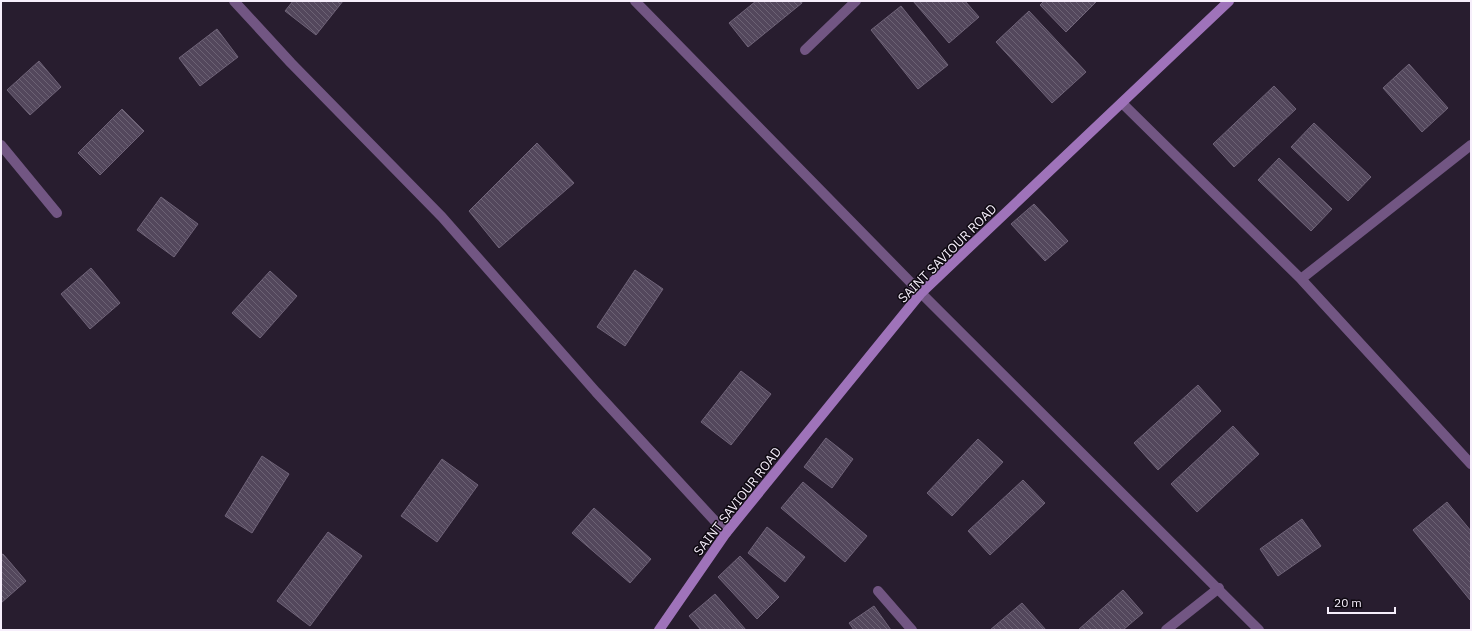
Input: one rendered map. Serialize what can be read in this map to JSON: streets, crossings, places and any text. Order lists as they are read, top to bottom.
{
  "streets": {
    "street": ["SAINT SAVIOUR ROAD"]
  },
  "scale_bar": "20 m"
}
